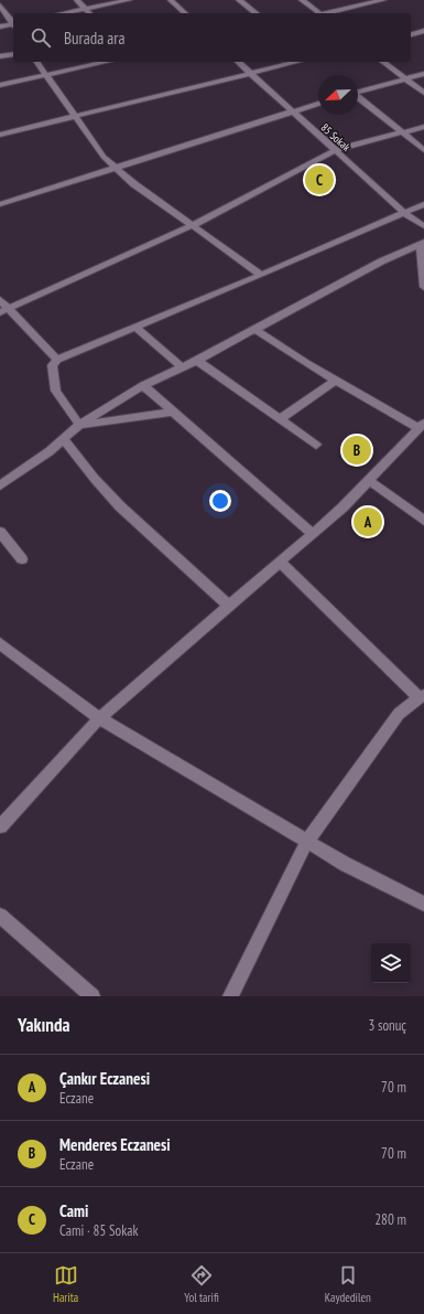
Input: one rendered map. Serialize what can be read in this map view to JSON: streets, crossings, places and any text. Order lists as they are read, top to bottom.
{
  "streets": {
    "street": ["85 Sokak"]
  },
  "north": "bottom left",
  "page": {
    "search": "Burada ara",
    "pins": ["C", "B", "A"],
    "heading": ["Yakında", "3 sonuç"],
    "list": [
      {
        "mark": "A",
        "name": "Çankır Eczanesi",
        "note": "Eczane",
        "value": "70 m"
      },
      {
        "mark": "B",
        "name": "Menderes Eczanesi",
        "note": "Eczane",
        "value": "70 m"
      },
      {
        "mark": "C",
        "name": "Cami",
        "note": "Cami · 85 Sokak",
        "value": "280 m"
      }
    ],
    "nav": ["Harita", "Yol tarifi", "Kaydedilen"]
  }
}
